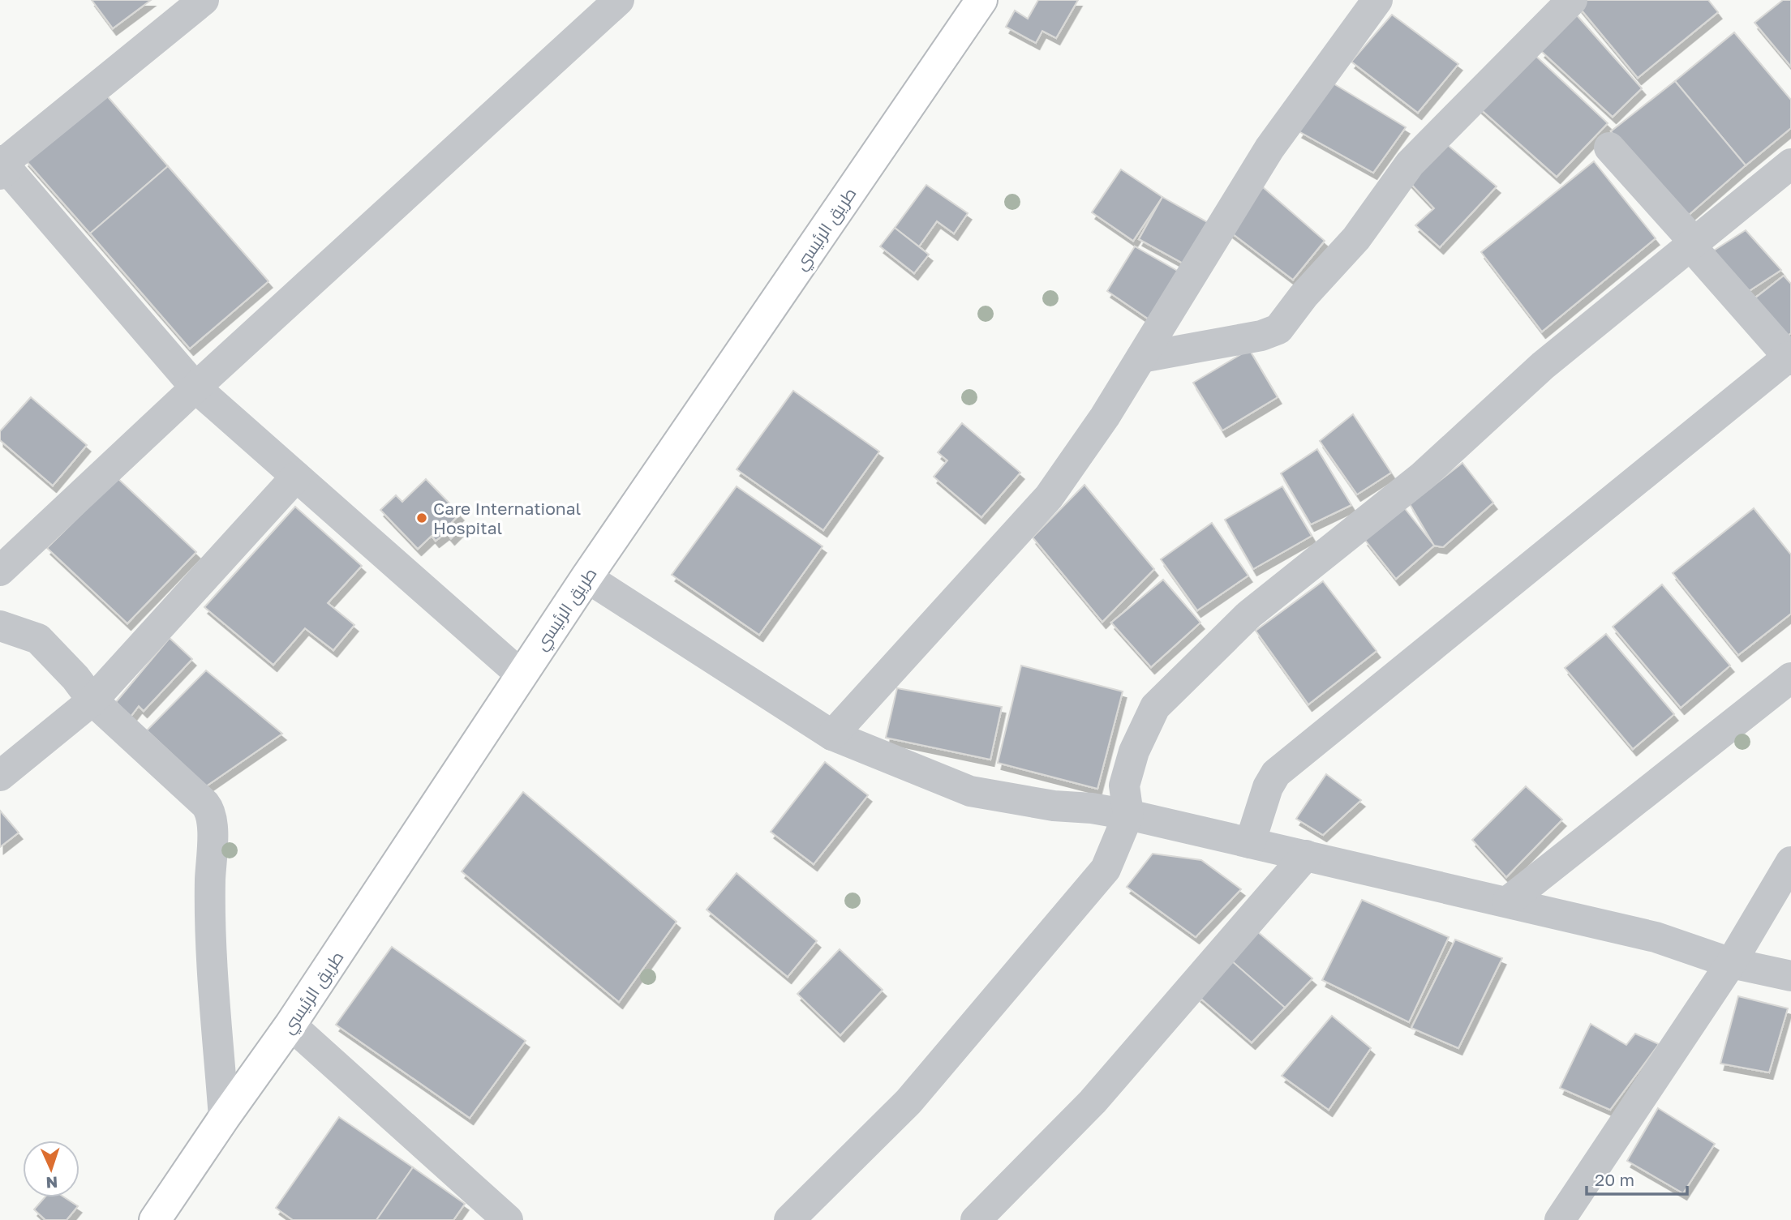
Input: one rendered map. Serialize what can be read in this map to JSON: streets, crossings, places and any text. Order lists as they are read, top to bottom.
{
  "streets": {
    "main road": ["طريق الرئيسي"]
  },
  "places": ["Care International Hospital"],
  "scale_bar": "20 m",
  "north": "bottom"
}
